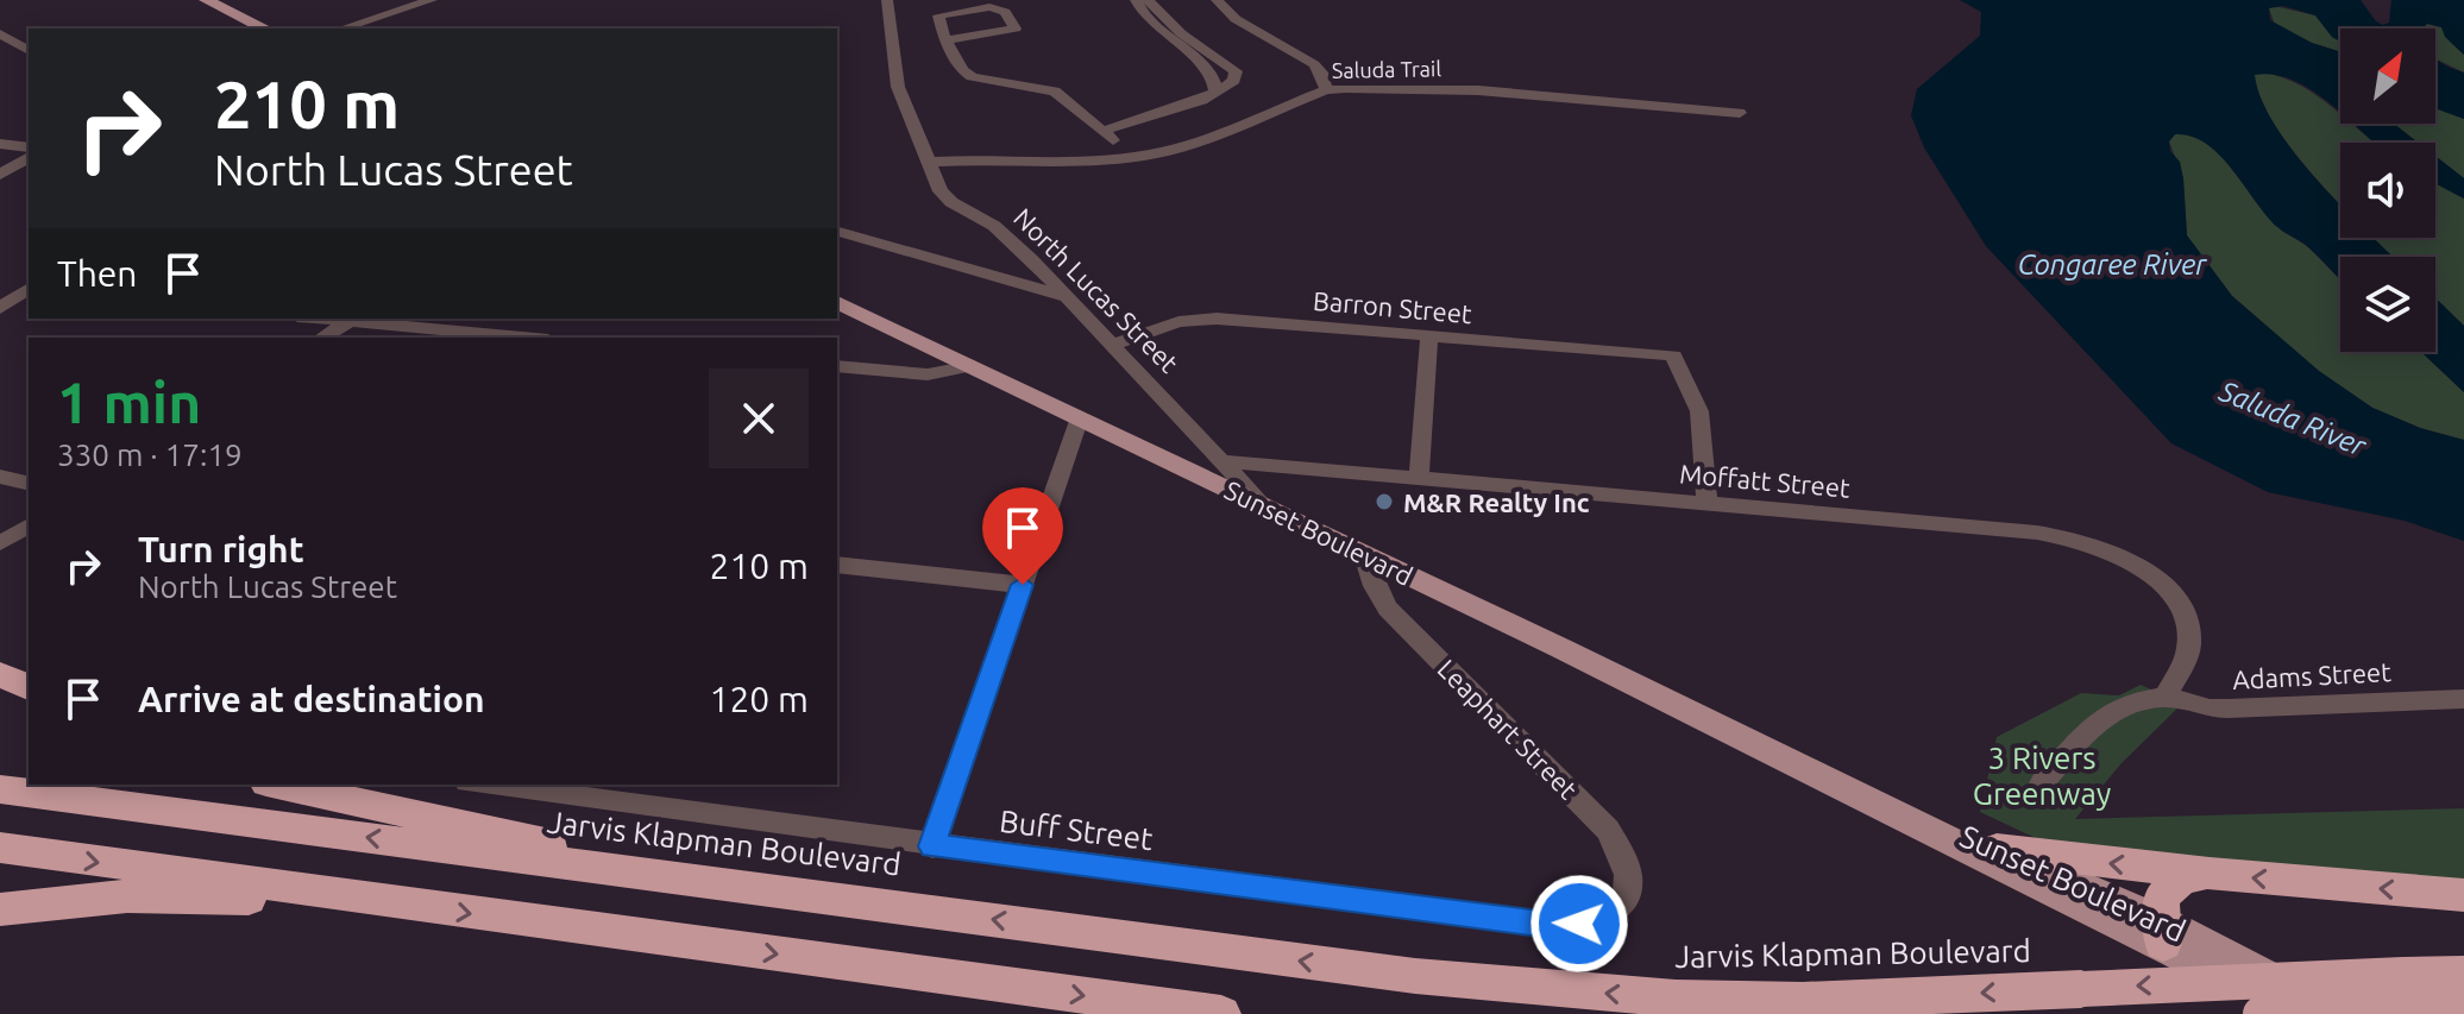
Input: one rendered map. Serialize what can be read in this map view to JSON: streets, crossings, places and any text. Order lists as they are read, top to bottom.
{
  "streets": {
    "highway": ["Jarvis Klapman Boulevard"],
    "main road": ["Sunset Boulevard"],
    "street": [
      "Saluda Trail",
      "North Lucas Street",
      "Barron Street",
      "Moffatt Street",
      "Adams Street",
      "Leaphart Street",
      "Buff Street"
    ]
  },
  "crossings": [
    ["Saluda Trail", "North Lucas Street"],
    ["North Lucas Street", "Barron Street"],
    ["North Lucas Street", "Moffatt Street"],
    ["North Lucas Street", "Sunset Boulevard"],
    ["Barron Street", "Moffatt Street"],
    ["Moffatt Street", "Adams Street"],
    ["Sunset Boulevard", "Leaphart Street"],
    ["Leaphart Street", "Buff Street"]
  ],
  "water": ["Congaree River", "Saluda River"],
  "parks": ["3 Rivers Greenway"],
  "places": ["M&R Realty Inc"],
  "north": "top right",
  "page": {
    "turn": ["210 m", "North Lucas Street"],
    "then": "Then",
    "heading": ["1 min", "330 m · 17:19"],
    "list": [
      {
        "name": "Turn right",
        "note": "North Lucas Street",
        "value": "210 m"
      },
      {
        "name": "Arrive at destination",
        "value": "120 m"
      }
    ]
  }
}
